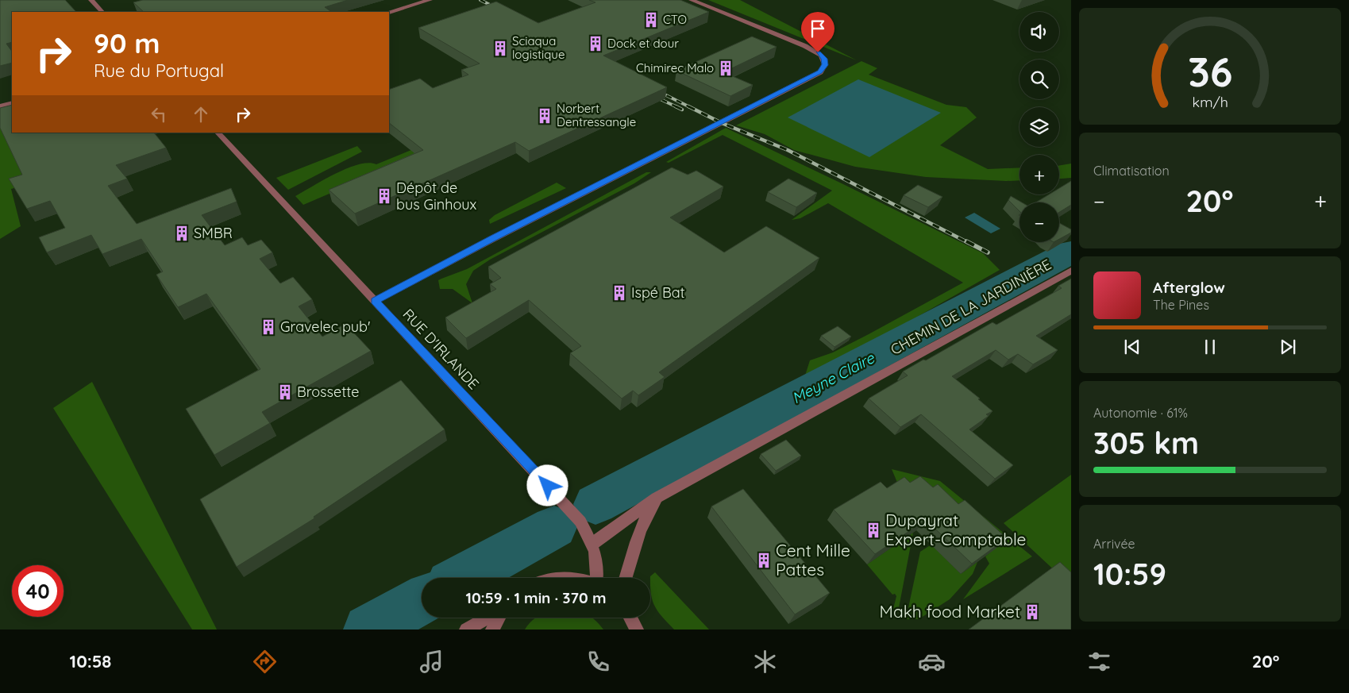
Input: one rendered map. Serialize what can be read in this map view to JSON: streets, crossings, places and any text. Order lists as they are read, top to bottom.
{
  "streets": {
    "street": ["CHEMIN DE LA JARDINIÈRE", "RUE D'IRLANDE"]
  },
  "crossings": [
    ["CHEMIN DE LA JARDINIÈRE", "RUE D'IRLANDE"]
  ],
  "water": ["Meyne Claire"],
  "places": {
    "building": [
      "CTO",
      "Dock et dour",
      "Sciaqua logistique",
      "Chimirec Malo",
      "Norbert Dentressangle",
      "Dépôt de bus Ginhoux",
      "SMBR",
      "Ispé Bat",
      "Gravelec pub'",
      "Brossette",
      "Dupayrat Expert-Comptable",
      "Cent Mille Pattes",
      "Makh food Market"
    ]
  },
  "page": {
    "map_buttons": ["+", "−"],
    "turn": ["90 m", "Rue du Portugal"],
    "tile": [
      "Climatisation",
      ["Autonomie · 61%", "305 km"],
      ["Arrivée", "10:59"]
    ],
    "heat": ["−", "20°", "+"],
    "song": ["Afterglow", "The Pines"],
    "limit": "40",
    "trip": "10:59 · 1 min · 370 m",
    "tabs": ["10:58", "20°"],
    "gauge": ["36", "km/h"]
  }
}
